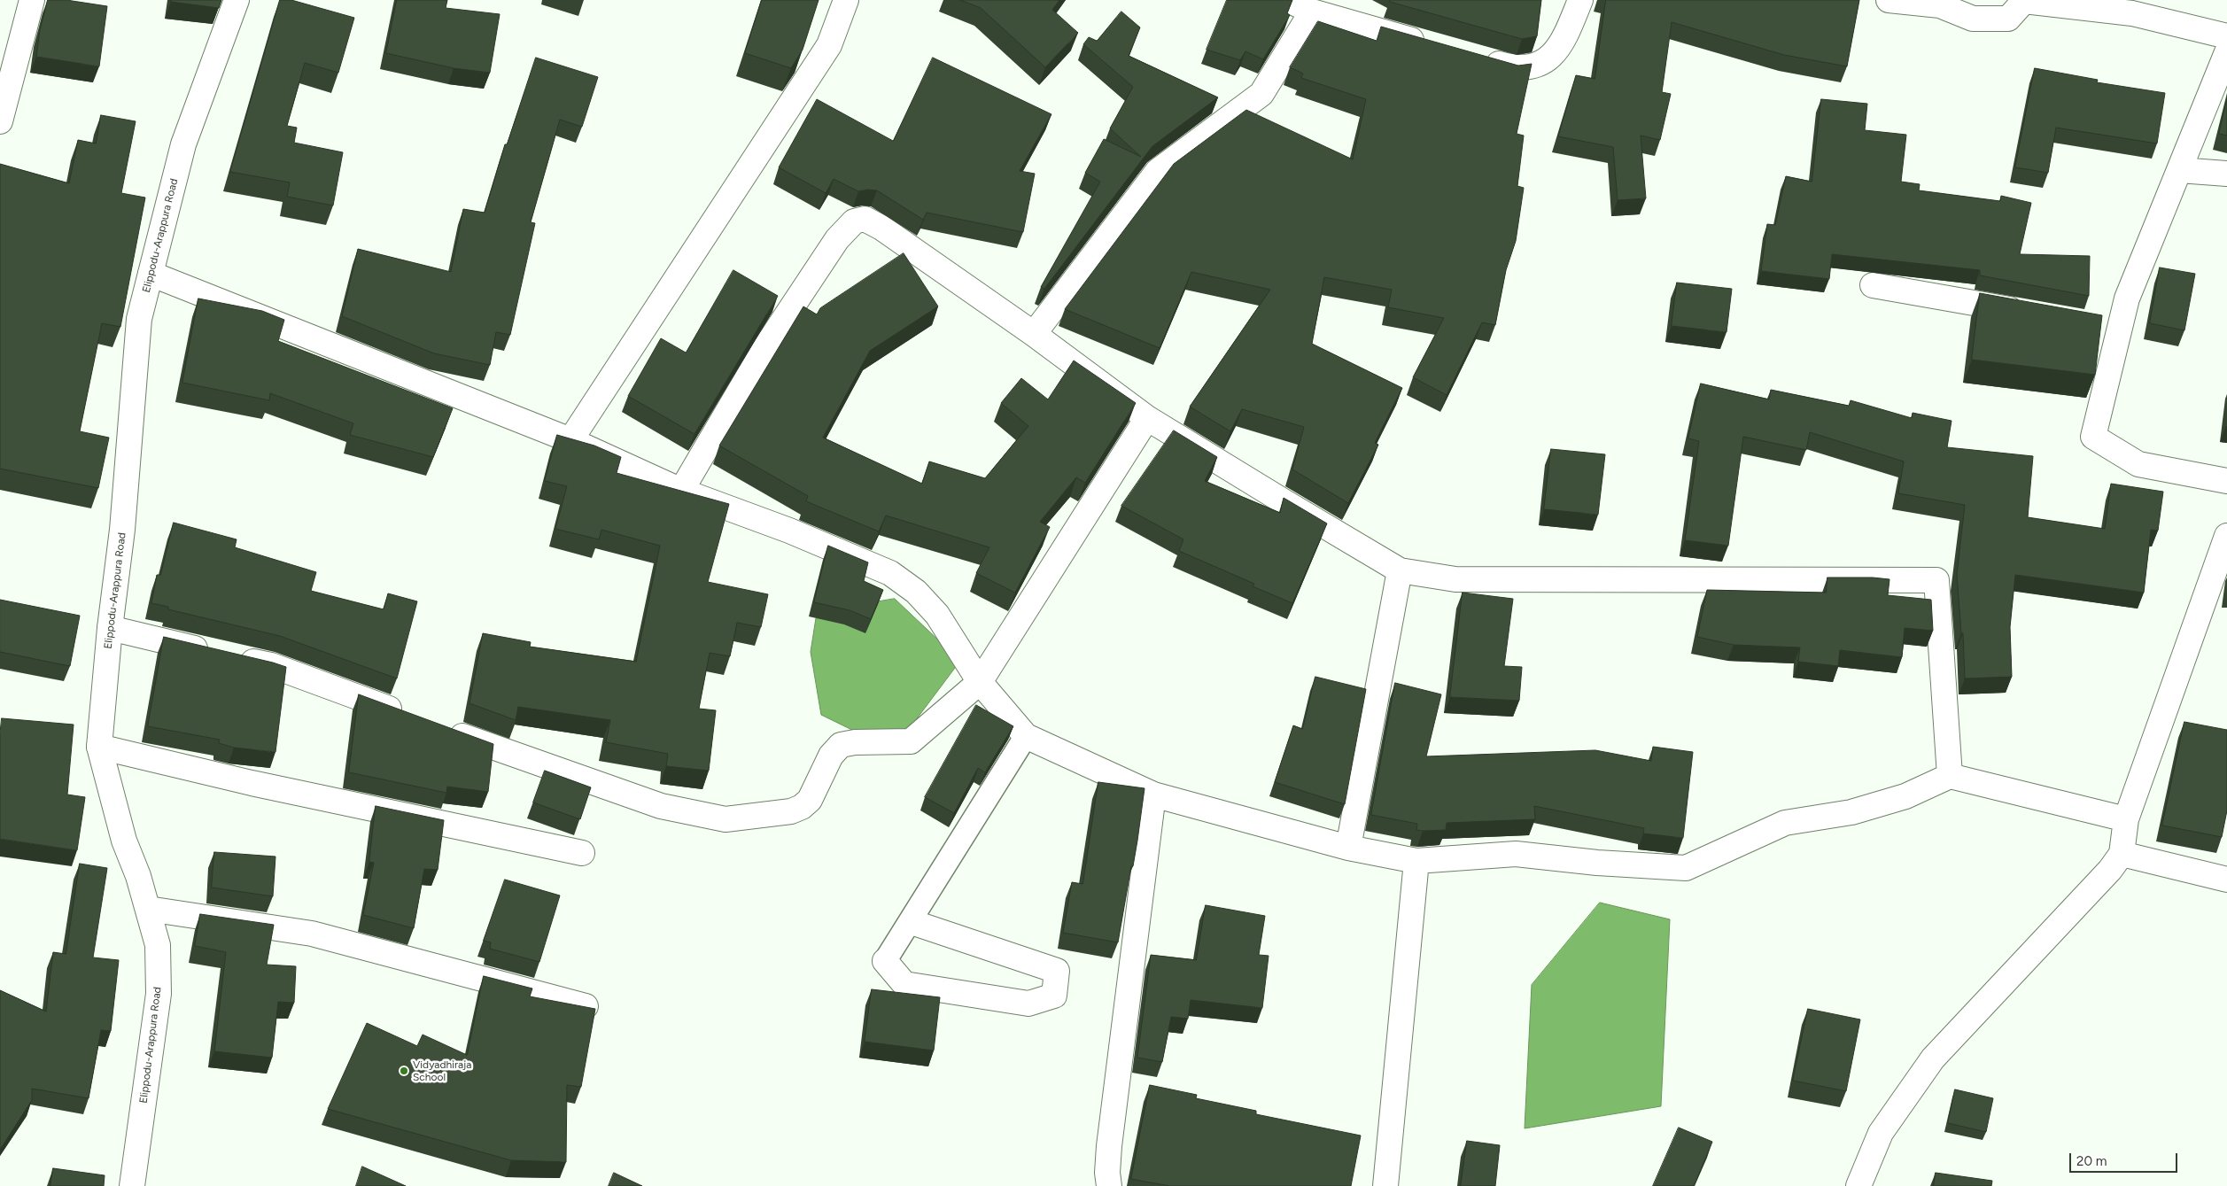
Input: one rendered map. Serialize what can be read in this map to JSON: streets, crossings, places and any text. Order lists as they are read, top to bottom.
{
  "streets": {
    "street": ["Elippodu-Arappura Road"]
  },
  "places": ["Vidyadhiraja School"],
  "scale_bar": "20 m"
}
